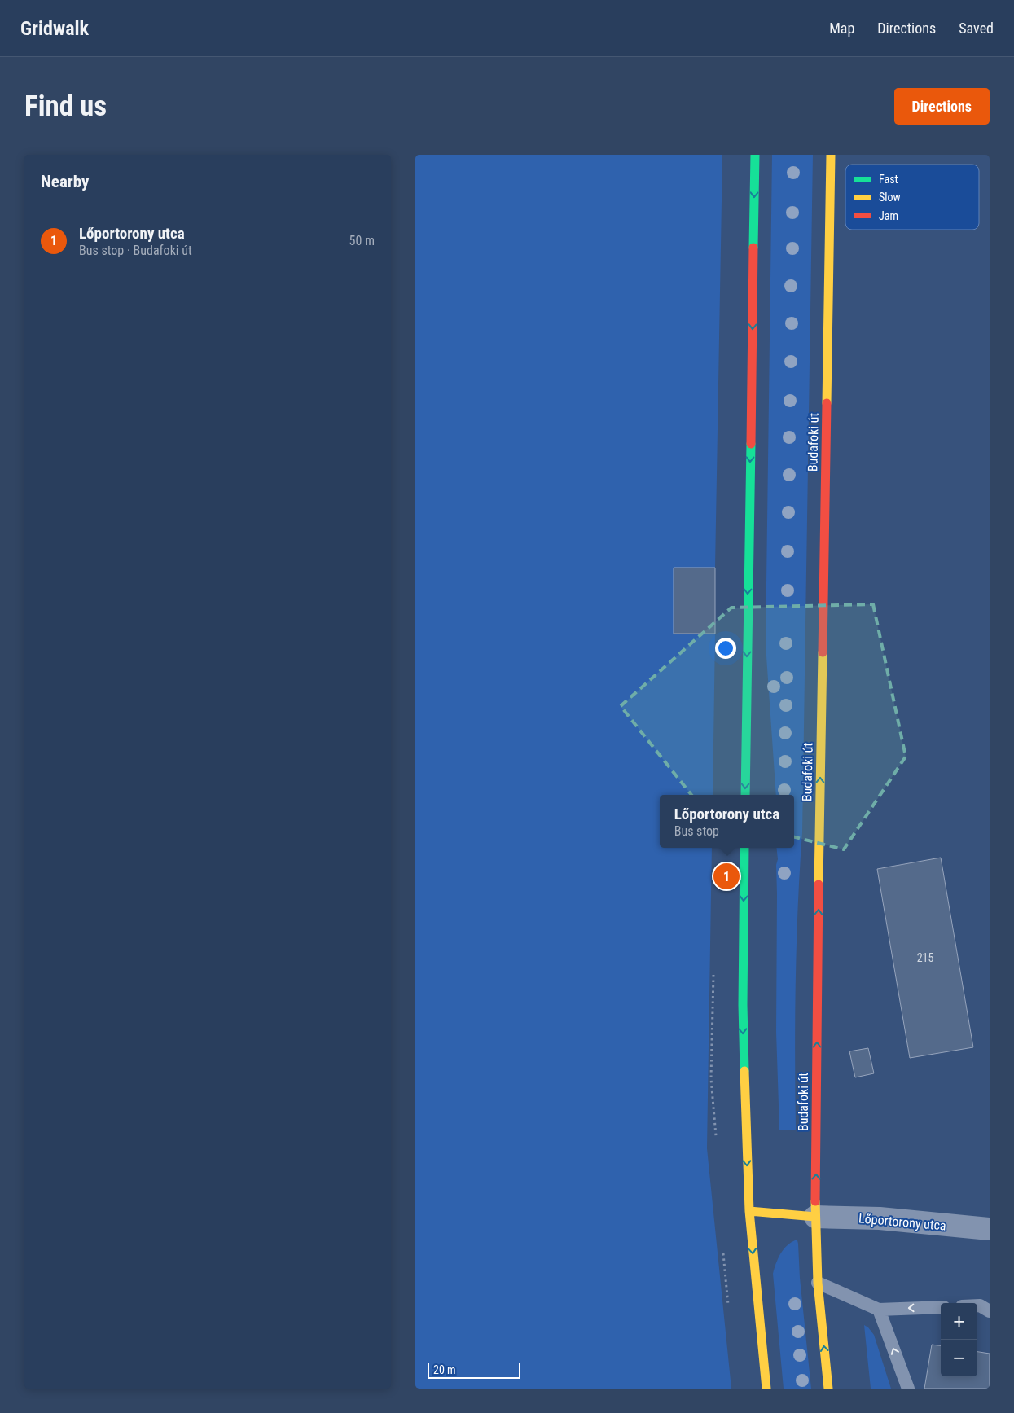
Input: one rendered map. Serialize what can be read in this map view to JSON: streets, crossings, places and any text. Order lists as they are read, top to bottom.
{
  "streets": {
    "main road": ["Budafoki út"],
    "street": ["Lőportorony utca"]
  },
  "crossings": [
    ["Budafoki út", "Lőportorony utca"]
  ],
  "house_numbers": ["215"],
  "legend": ["Fast", "Slow", "Jam"],
  "scale_bar": "20 m",
  "page": {
    "header": "Gridwalk",
    "nav": ["Map", "Directions", "Saved"],
    "buttons": "Directions",
    "title": "Find us",
    "heading": "Nearby",
    "list": [
      {
        "mark": "1",
        "name": "Lőportorony utca",
        "note": "Bus stop · Budafoki út",
        "value": "50 m"
      }
    ],
    "popup": ["Lőportorony utca", "Bus stop"],
    "pins": "1",
    "map_buttons": ["+", "−"],
    "scale": "20 m"
  }
}
